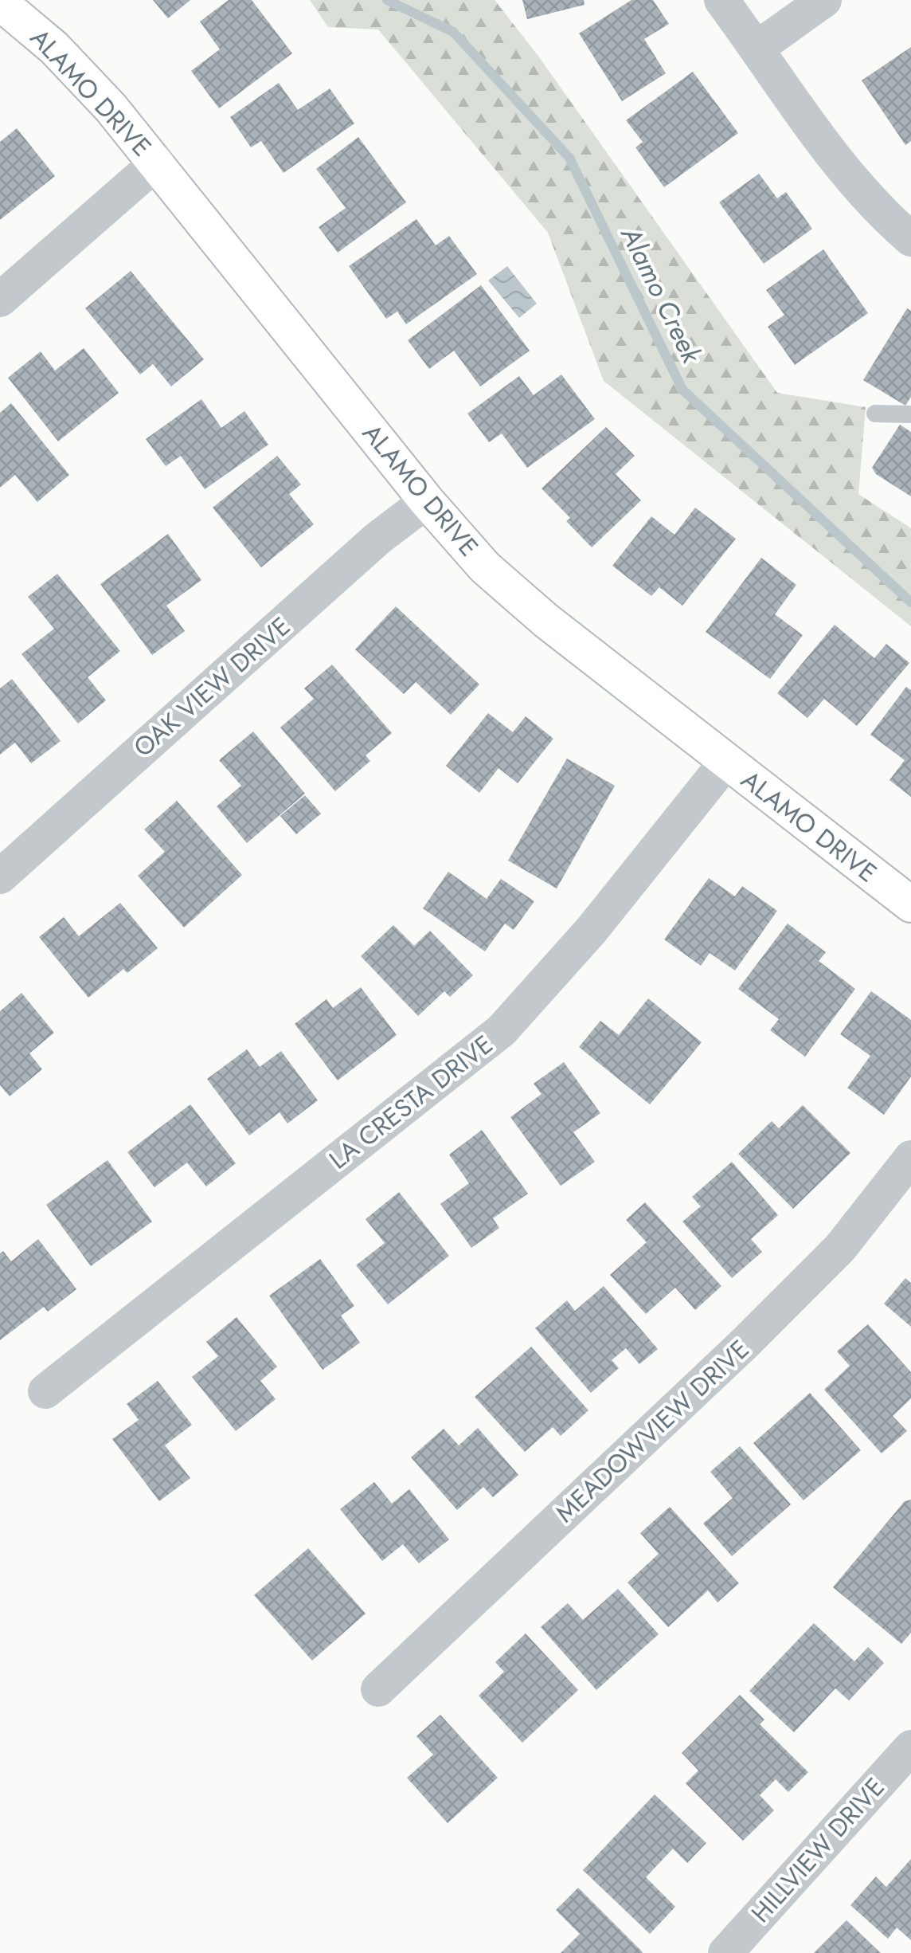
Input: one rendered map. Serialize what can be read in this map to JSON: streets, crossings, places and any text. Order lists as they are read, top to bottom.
{
  "streets": {
    "main road": ["ALAMO DRIVE"],
    "street": [
      "OAK VIEW DRIVE",
      "LA CRESTA DRIVE",
      "MEADOWVIEW DRIVE",
      "HILLVIEW DRIVE"
    ]
  },
  "crossings": [
    ["ALAMO DRIVE", "OAK VIEW DRIVE"],
    ["ALAMO DRIVE", "LA CRESTA DRIVE"]
  ],
  "water": ["Alamo Creek"]
}
